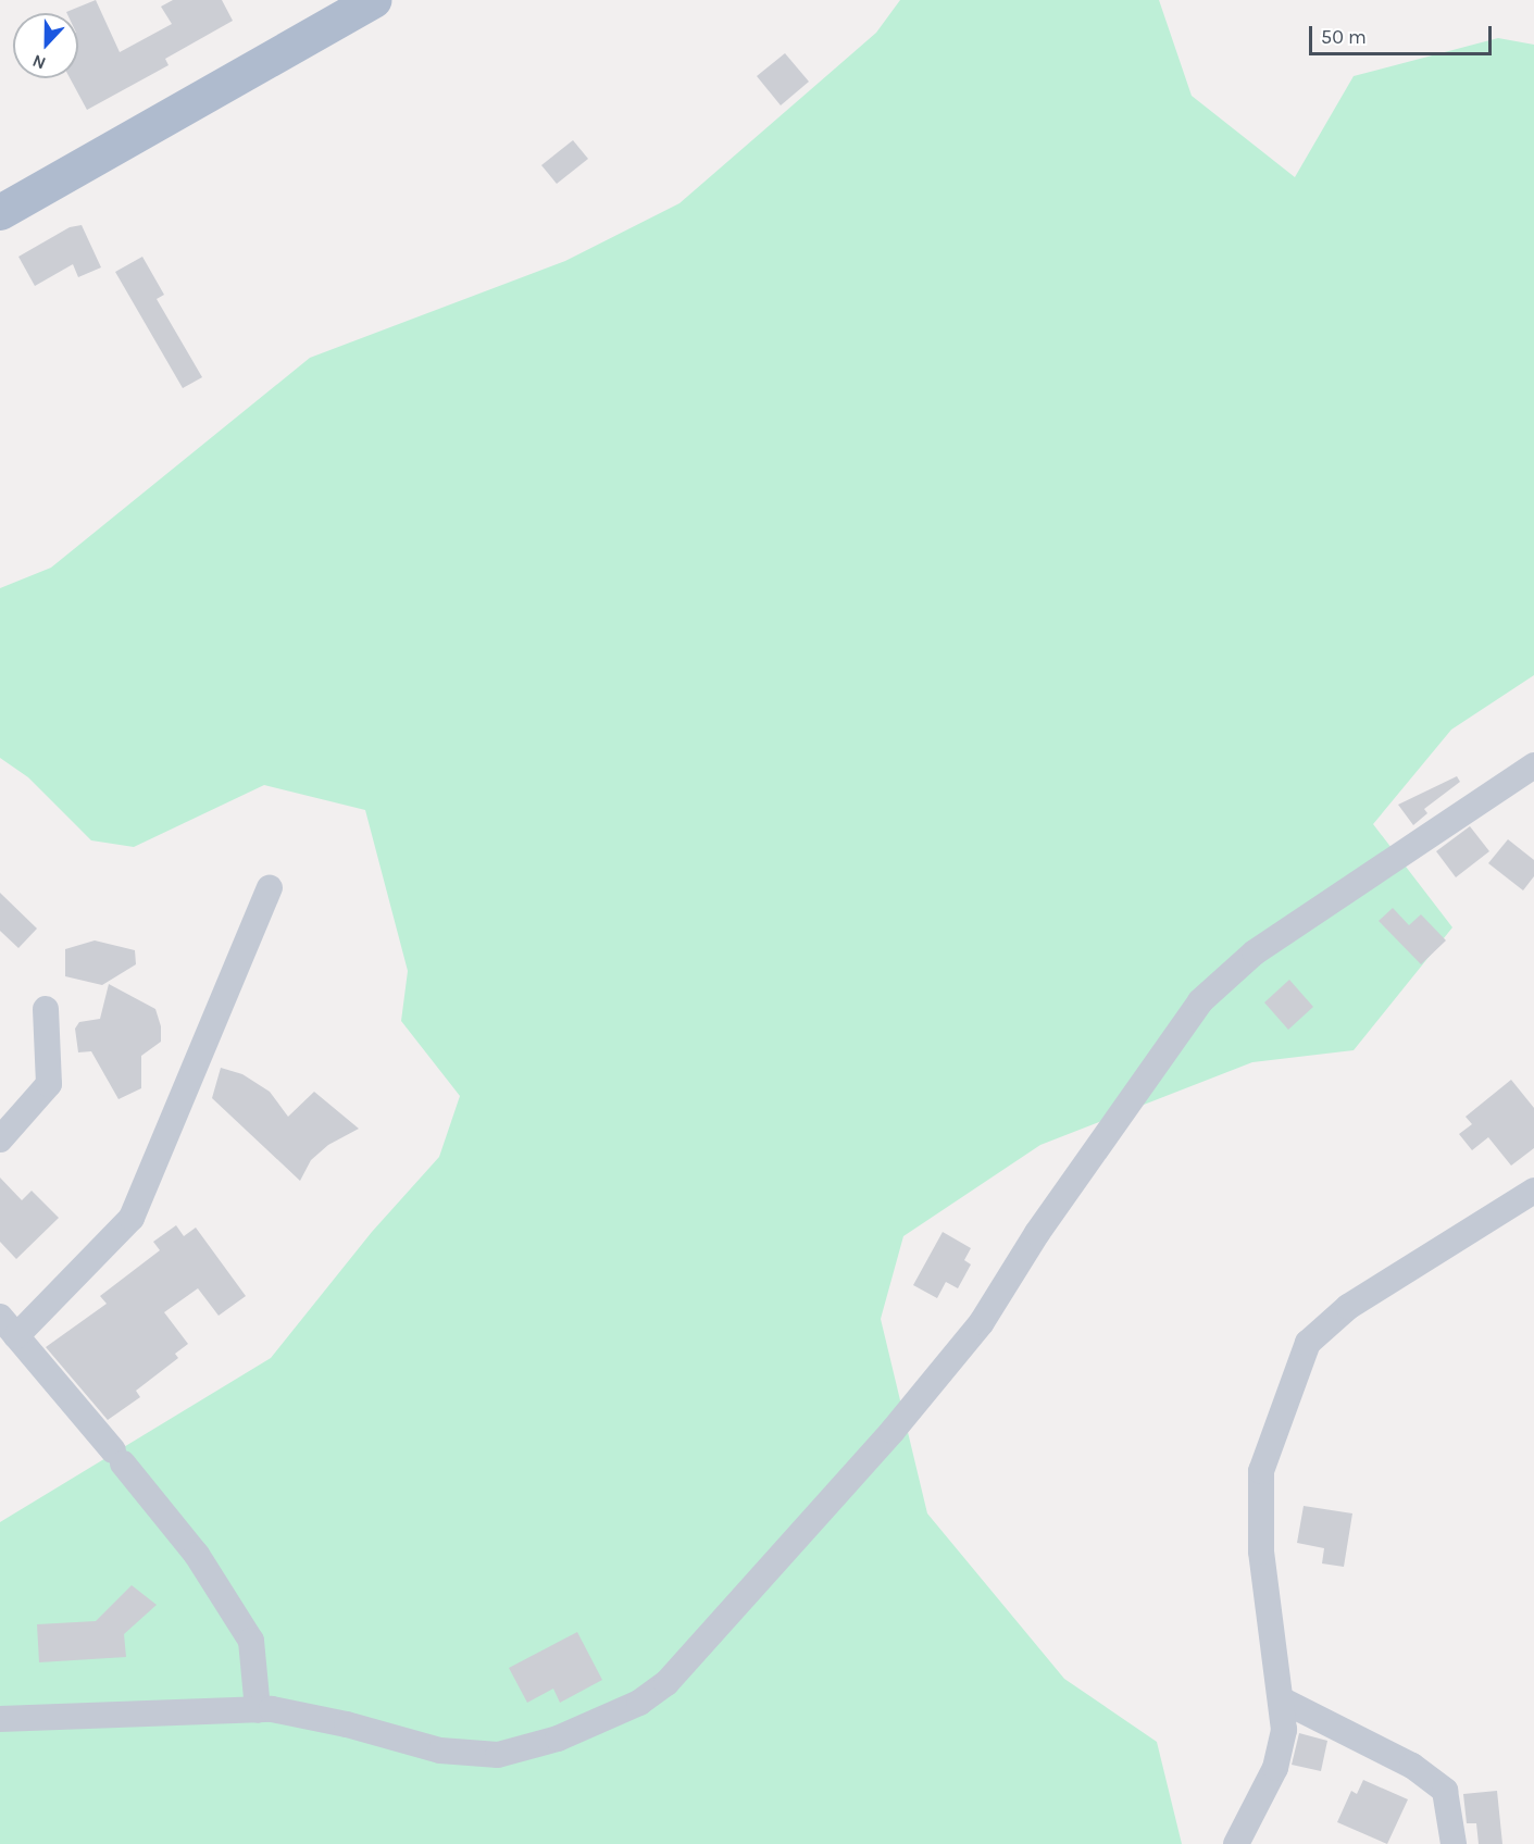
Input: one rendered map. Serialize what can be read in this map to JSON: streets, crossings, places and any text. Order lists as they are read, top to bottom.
{
  "scale_bar": "50 m",
  "north": "bottom"
}
